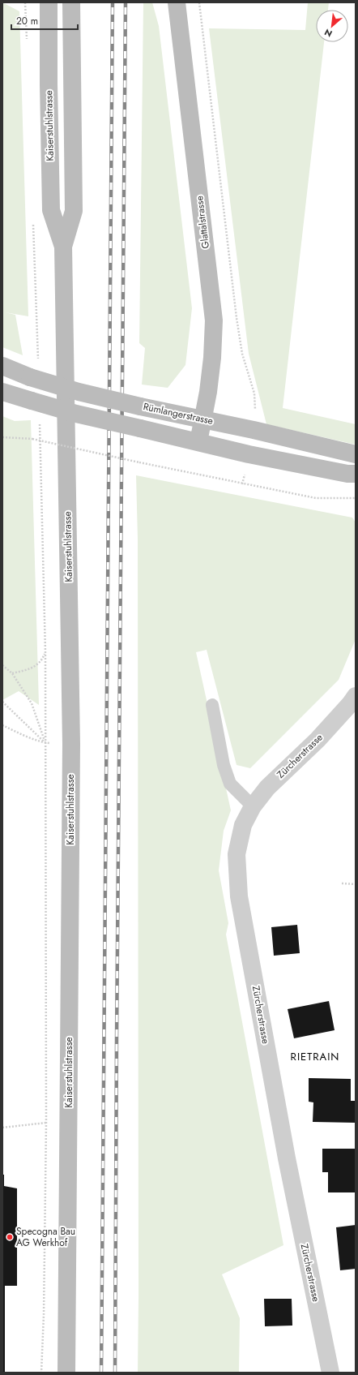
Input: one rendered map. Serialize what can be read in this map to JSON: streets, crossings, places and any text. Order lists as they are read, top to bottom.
{
  "streets": {
    "main road": ["Kaiserstuhlstrasse", "Glattalstrasse", "Rümlangerstrasse"],
    "street": ["Zürcherstrasse"]
  },
  "crossings": [
    ["Glattalstrasse", "Rümlangerstrasse"]
  ],
  "districts": ["RIETRAIN"],
  "places": ["Specogna Bau AG Werkhof"],
  "scale_bar": "20 m",
  "north": "bottom left"
}
